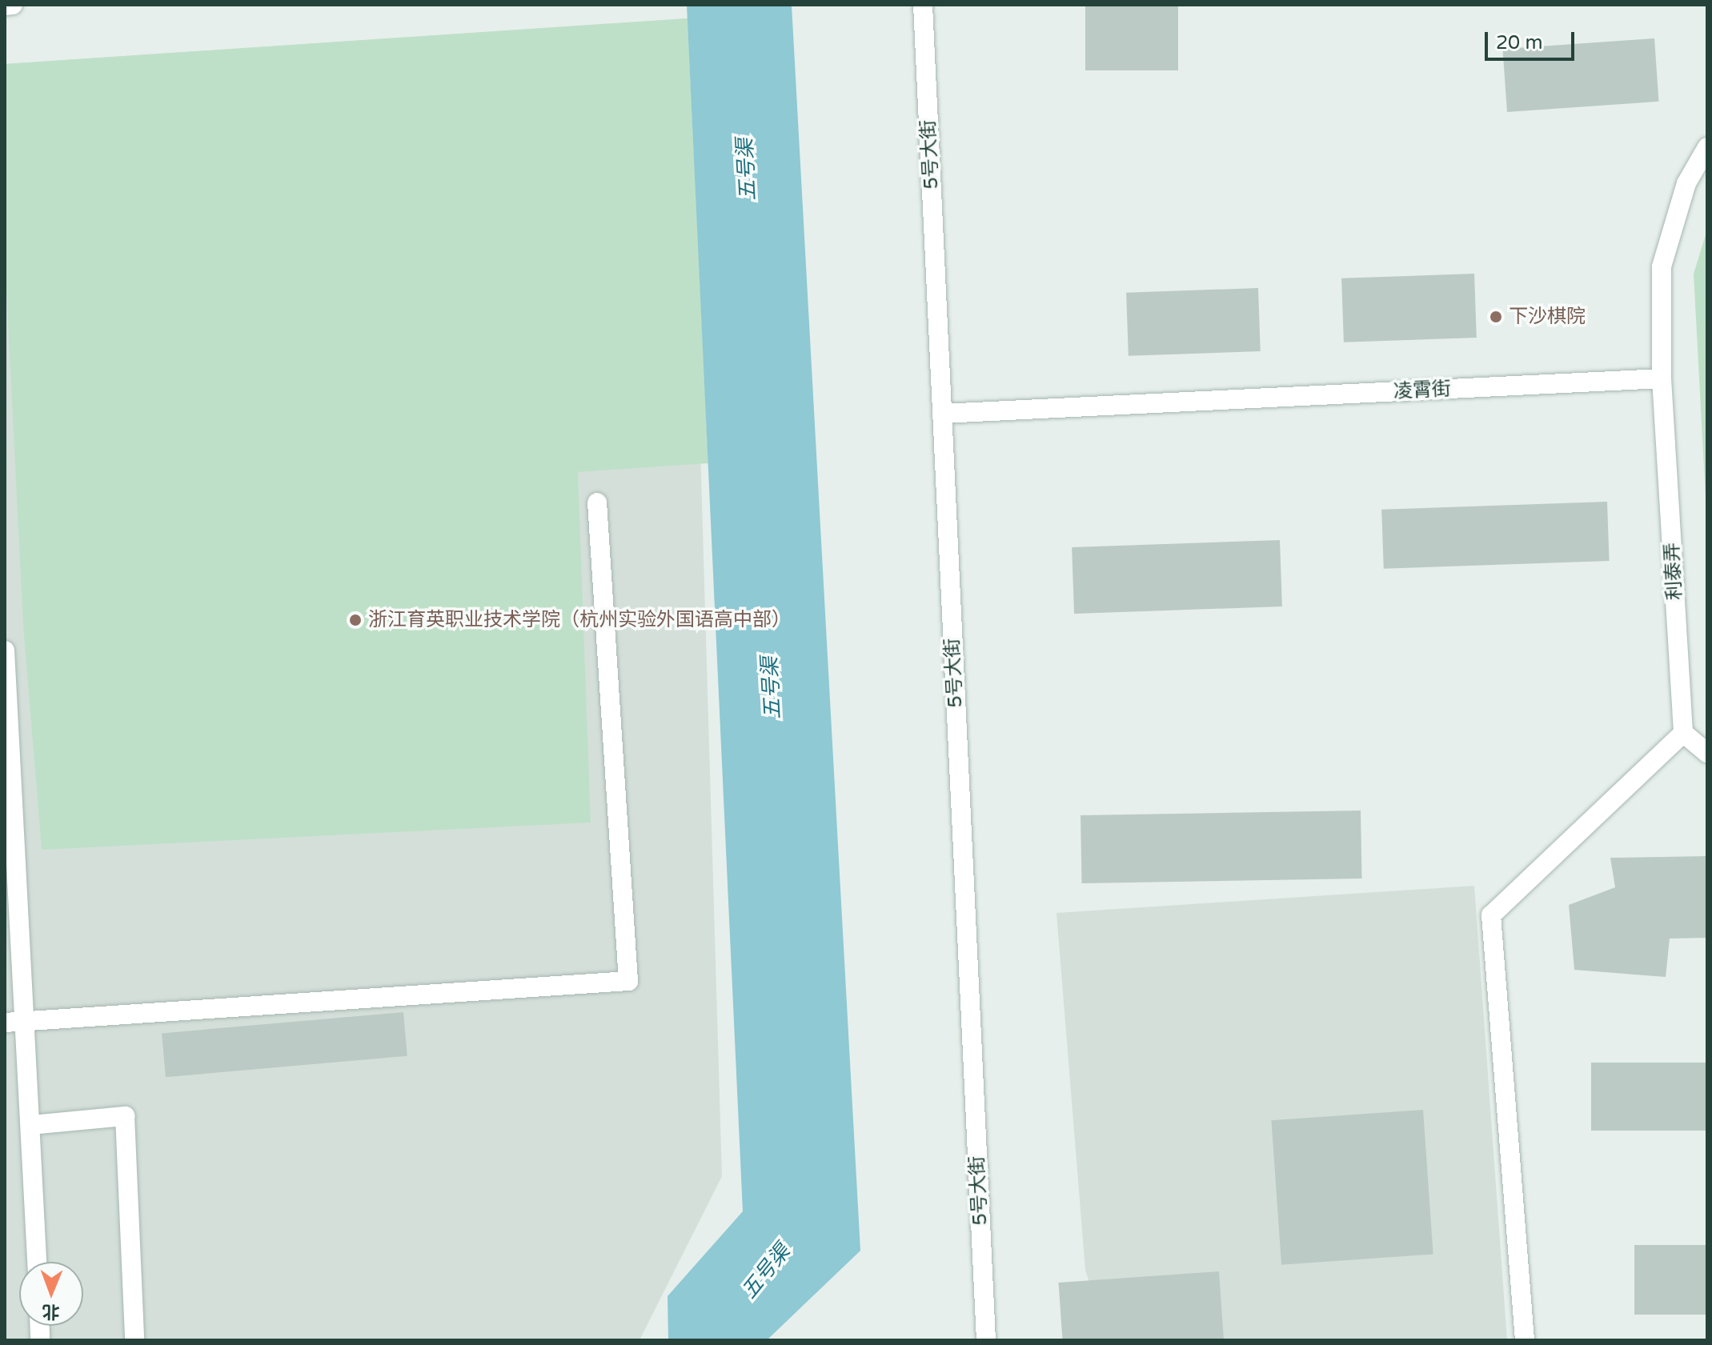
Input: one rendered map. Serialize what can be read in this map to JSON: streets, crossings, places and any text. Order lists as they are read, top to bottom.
{
  "streets": {
    "street": ["5号大街", "凌霄街", "利泰弄"]
  },
  "crossings": [
    ["5号大街", "凌霄街"],
    ["凌霄街", "利泰弄"]
  ],
  "water": ["五号渠"],
  "places": ["下沙棋院", "浙江育英职业技术学院（杭州实验外国语高中部）"],
  "scale_bar": "20 m",
  "north": "bottom"
}
